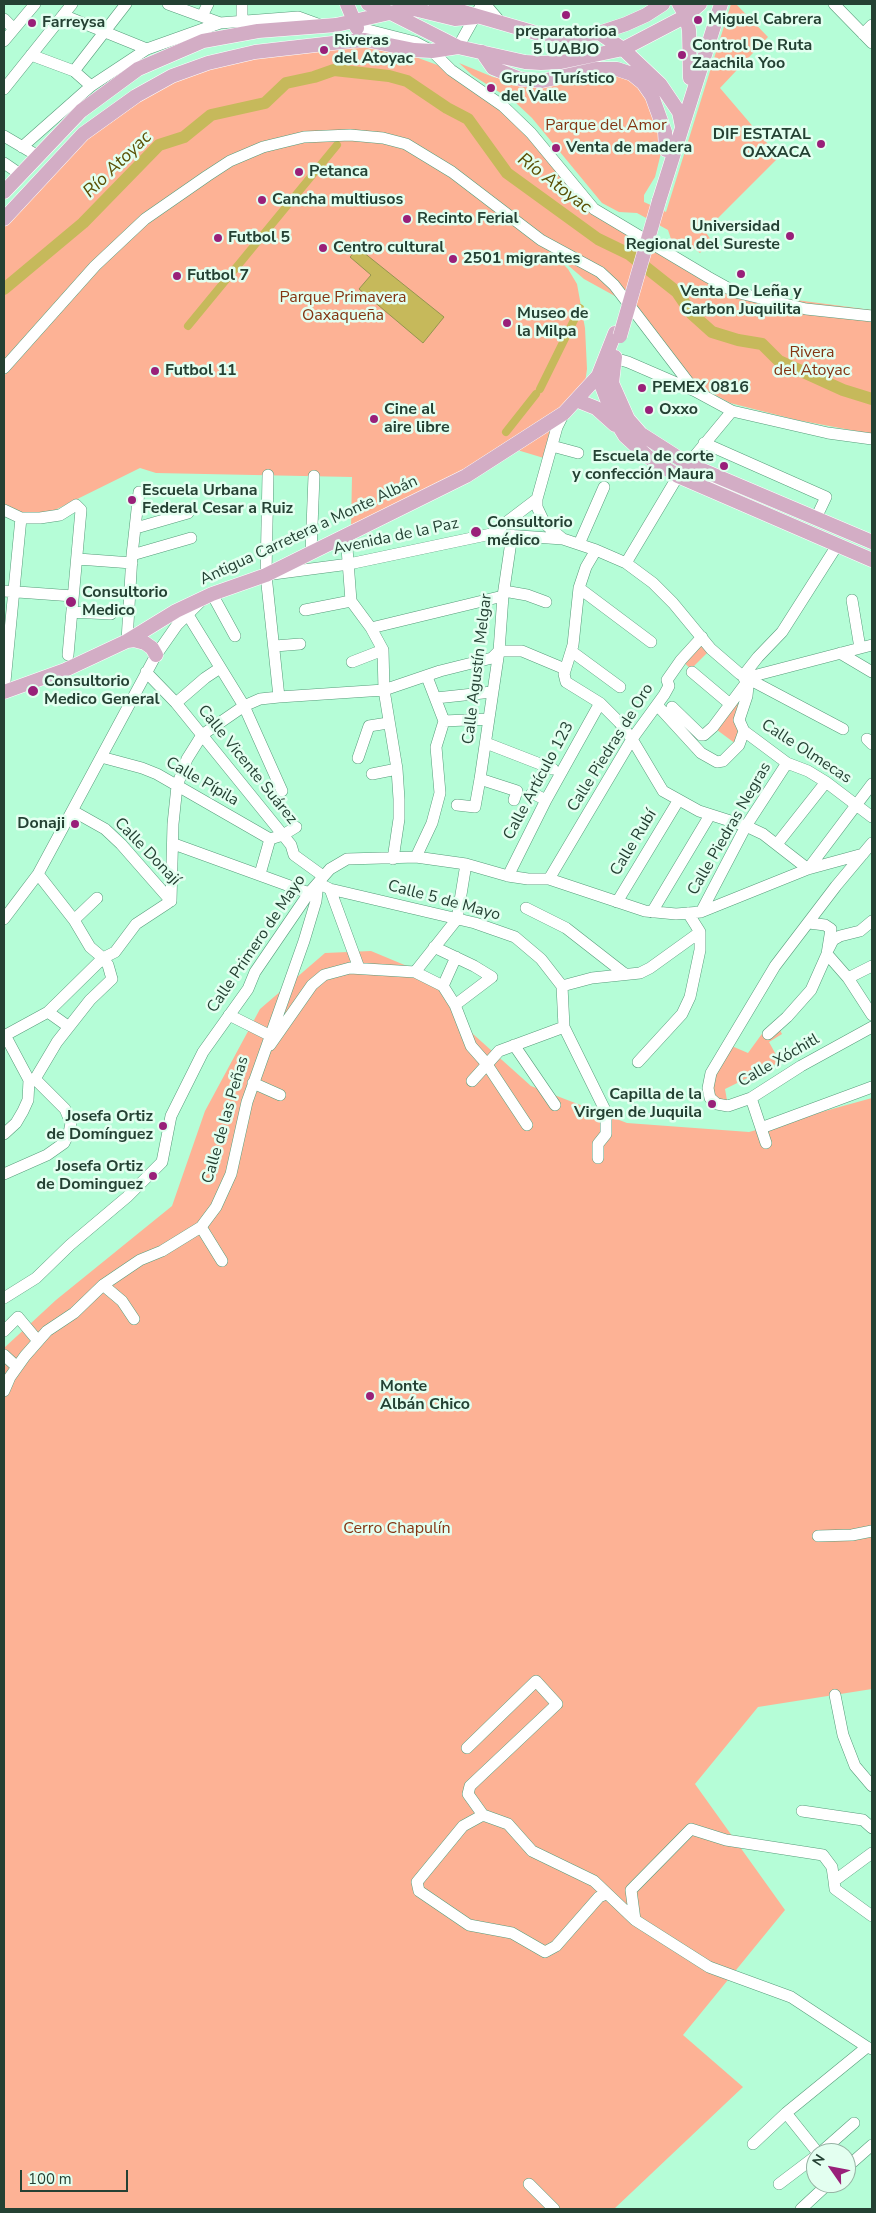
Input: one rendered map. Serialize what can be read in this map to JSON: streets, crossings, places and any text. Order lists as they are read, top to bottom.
{
  "streets": {
    "main road": ["Antigua Carretera a Monte Albán"],
    "street": [
      "Avenida de la Paz",
      "Calle Agustín Melgar",
      "Calle Piedras de Oro",
      "Calle Olmecas",
      "Calle Vicente Suárez",
      "Calle Artículo 123",
      "Calle Pípila",
      "Calle Piedras Negras",
      "Calle Rubí",
      "Calle Donají",
      "Calle 5 de Mayo",
      "Calle Primero de Mayo",
      "Calle Xóchitl",
      "Calle de las Peñas"
    ]
  },
  "crossings": [
    ["Antigua Carretera a Monte Albán", "Avenida de la Paz"],
    ["Antigua Carretera a Monte Albán", "Calle Vicente Suárez"],
    ["Antigua Carretera a Monte Albán", "Calle Pípila"],
    ["Antigua Carretera a Monte Albán", "Calle Donají"],
    ["Avenida de la Paz", "Calle Agustín Melgar"],
    ["Calle Piedras de Oro", "Calle Primero de Mayo"],
    ["Calle Olmecas", "Calle Piedras Negras"],
    ["Calle Vicente Suárez", "Calle 5 de Mayo"],
    ["Calle Vicente Suárez", "Calle Primero de Mayo"],
    ["Calle Vicente Suárez", "Calle de las Peñas"],
    ["Calle Artículo 123", "Calle Primero de Mayo"],
    ["Calle Piedras Negras", "Calle Primero de Mayo"],
    ["Calle Rubí", "Calle Primero de Mayo"],
    ["Calle Donají", "Calle Primero de Mayo"],
    ["Calle 5 de Mayo", "Calle Primero de Mayo"],
    ["Calle 5 de Mayo", "Calle de las Peñas"],
    ["Calle Primero de Mayo", "Calle de las Peñas"]
  ],
  "water": ["Río Atoyac"],
  "parks": [
    "Parque del Amor",
    "Parque Primavera Oaxaqueña",
    "Rivera del Atoyac",
    "Cerro Chapulín"
  ],
  "places": [
    "preparatorioa 5 UABJO",
    "Miguel Cabrera",
    "Farreysa",
    "Riveras del Atoyac",
    "Control De Ruta Zaachila Yoo",
    "Grupo Turístico del Valle",
    "DIF ESTATAL OAXACA",
    "Venta de madera",
    "Petanca",
    "Cancha multiusos",
    "Recinto Ferial",
    "Universidad Regional del Sureste",
    "Futbol 5",
    "Centro cultural",
    "2501 migrantes",
    "Venta De Leña y Carbon Juquilita",
    "Futbol 7",
    "Museo de la Milpa",
    "Futbol 11",
    "PEMEX 0816",
    "Oxxo",
    "Cine al aire libre",
    "Escuela de corte y confección Maura",
    "Escuela Urbana Federal Cesar a Ruiz",
    "Consultorio médico",
    "Consultorio Medico",
    "Consultorio Medico General",
    "Donaji",
    "Capilla de la Virgen de Juquila",
    "Josefa Ortiz de Domínguez",
    "Josefa Ortiz de Dominguez",
    "Monte Albán Chico"
  ],
  "scale_bar": "100 m",
  "north": "top left"
}
